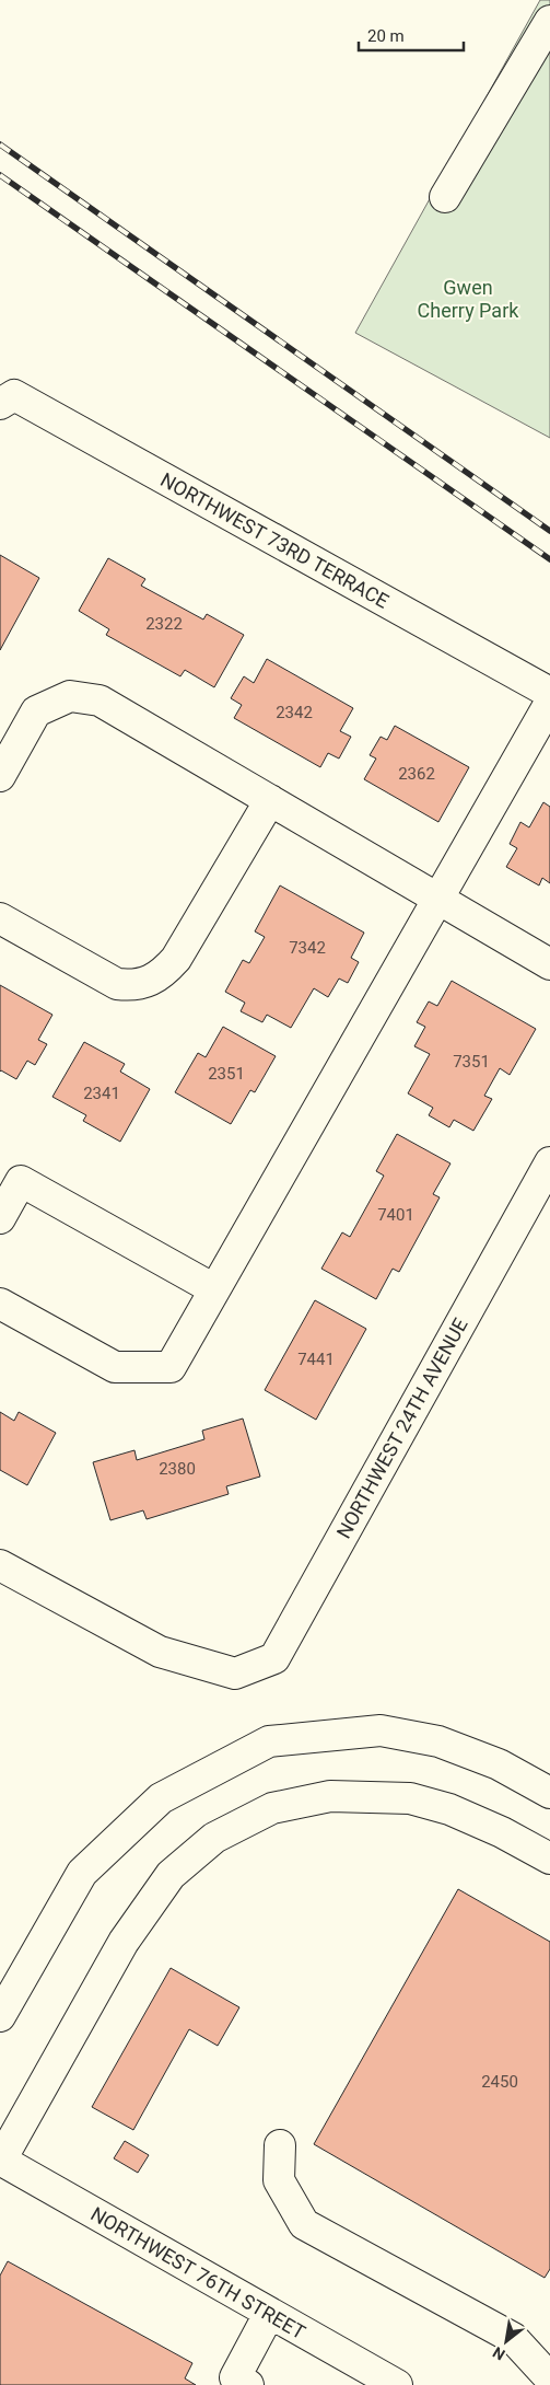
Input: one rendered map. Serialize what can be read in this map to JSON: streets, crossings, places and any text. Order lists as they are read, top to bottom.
{
  "streets": {
    "street": ["NORTHWEST 73RD TERRACE", "NORTHWEST 24TH AVENUE", "NORTHWEST 76TH STREET"]
  },
  "parks": ["Gwen Cherry Park"],
  "house_numbers": [
    "2322",
    "2342",
    "2362",
    "7342",
    "7351",
    "2351",
    "2341",
    "7401",
    "7441",
    "2380",
    "2450"
  ],
  "scale_bar": "20 m",
  "north": "bottom left"
}
